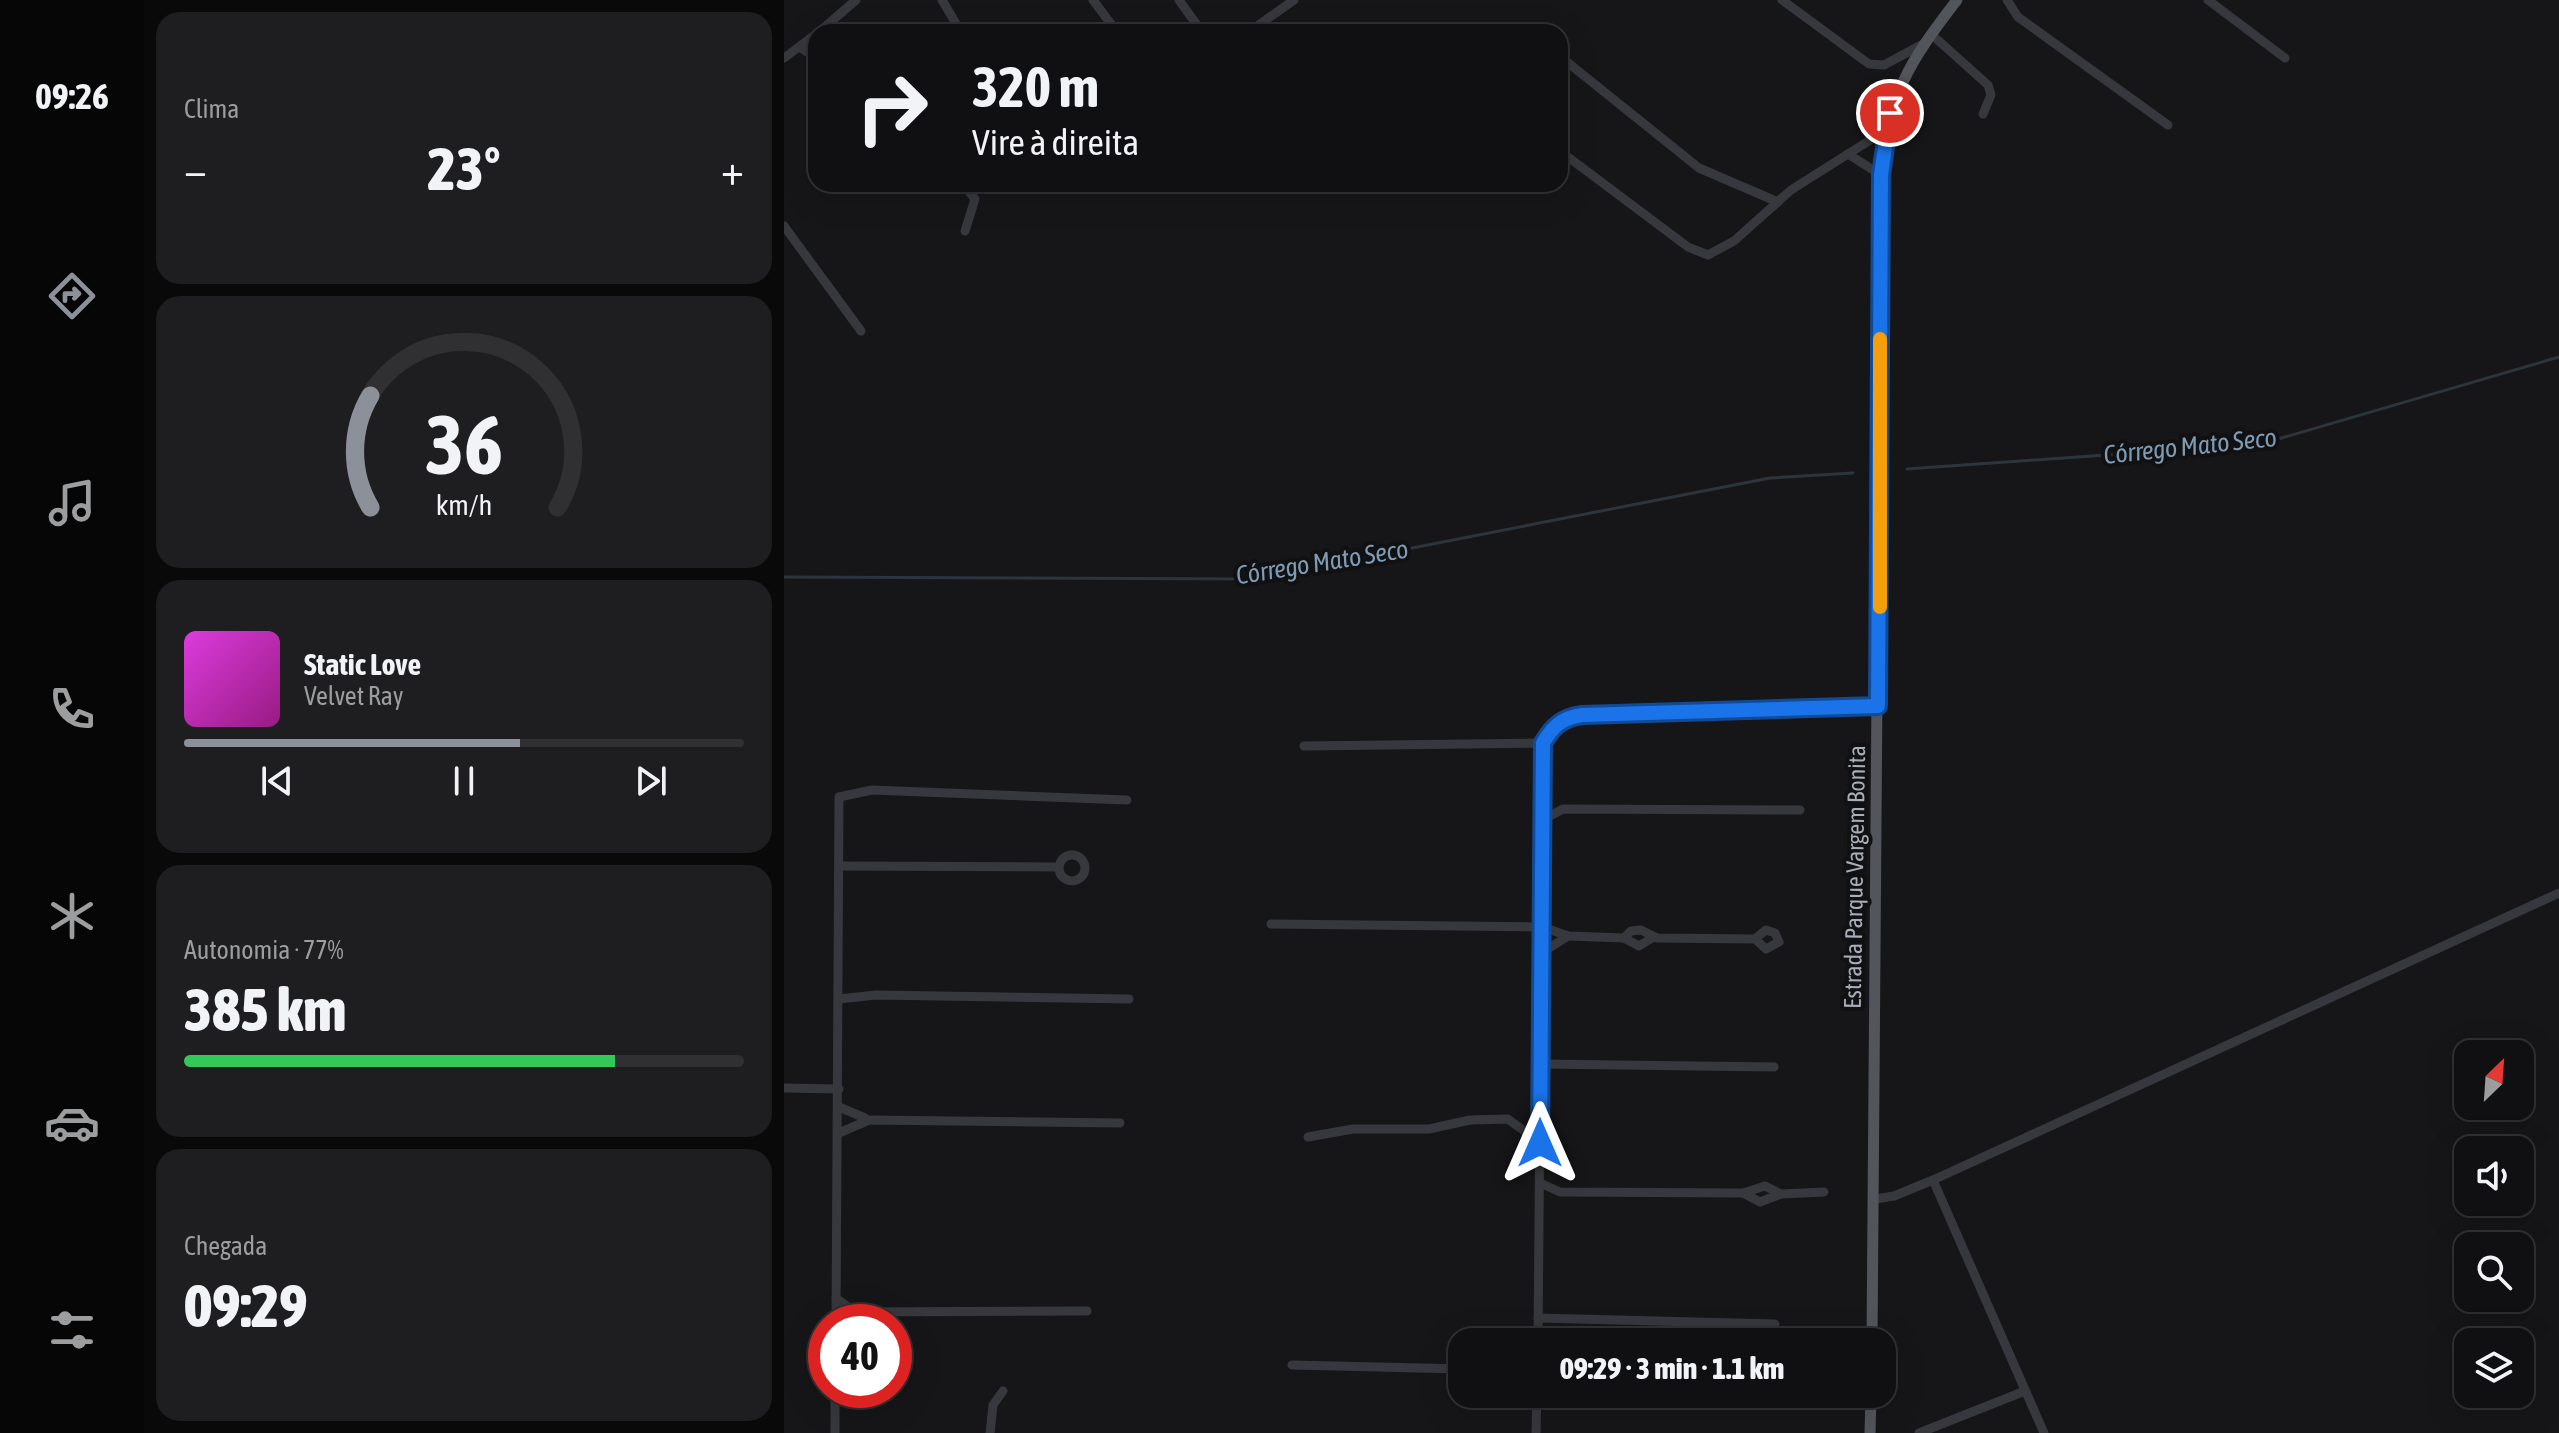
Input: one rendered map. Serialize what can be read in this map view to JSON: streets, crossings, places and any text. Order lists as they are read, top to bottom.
{
  "streets": {
    "main road": ["Estrada Parque Vargem Bonita"]
  },
  "water": ["Córrego Mato Seco"],
  "north": "top right",
  "page": {
    "tabs": "09:26",
    "tile": [
      "Clima",
      ["Autonomia · 77%", "385 km"],
      ["Chegada", "09:29"]
    ],
    "turn": ["320 m", "Vire à direita"],
    "heat": ["−", "23°", "+"],
    "song": ["Static Love", "Velvet Ray"],
    "limit": "40",
    "trip": "09:29 · 3 min · 1.1 km",
    "gauge": ["36", "km/h"]
  }
}
